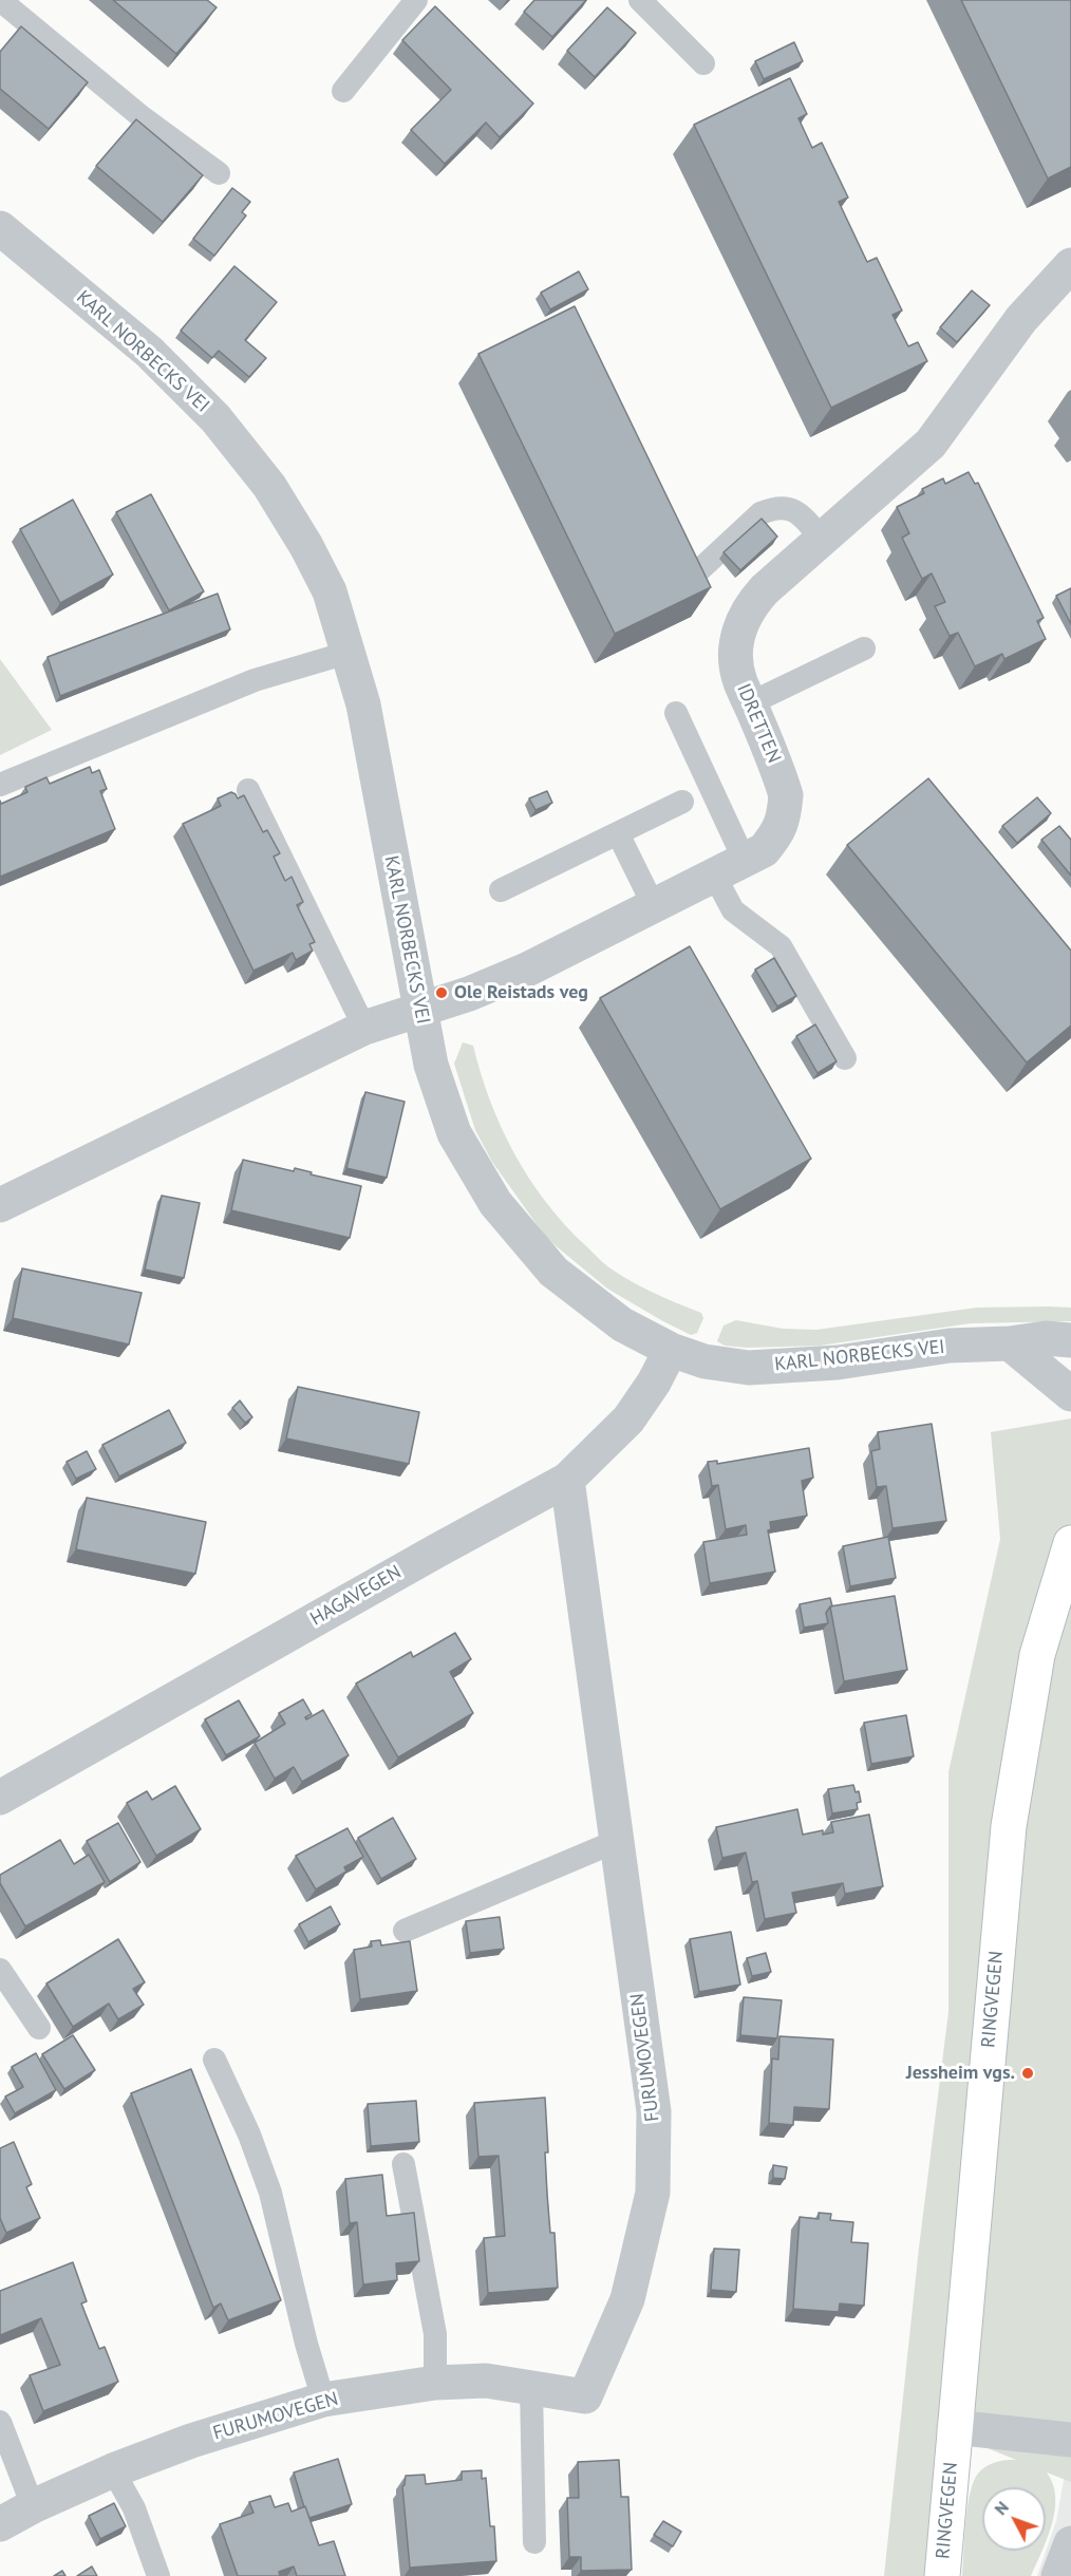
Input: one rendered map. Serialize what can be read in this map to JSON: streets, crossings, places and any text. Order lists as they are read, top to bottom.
{
  "streets": {
    "main road": ["RINGVEGEN"],
    "street": [
      "KARL NORBECKS VEI",
      "IDRETTEN",
      "HAGAVEGEN",
      "FURUMOVEGEN"
    ]
  },
  "crossings": [
    ["KARL NORBECKS VEI", "IDRETTEN"],
    ["KARL NORBECKS VEI", "HAGAVEGEN"],
    ["HAGAVEGEN", "FURUMOVEGEN"]
  ],
  "places": ["Ole Reistads veg", "Jessheim vgs."],
  "north": "top left"
}
